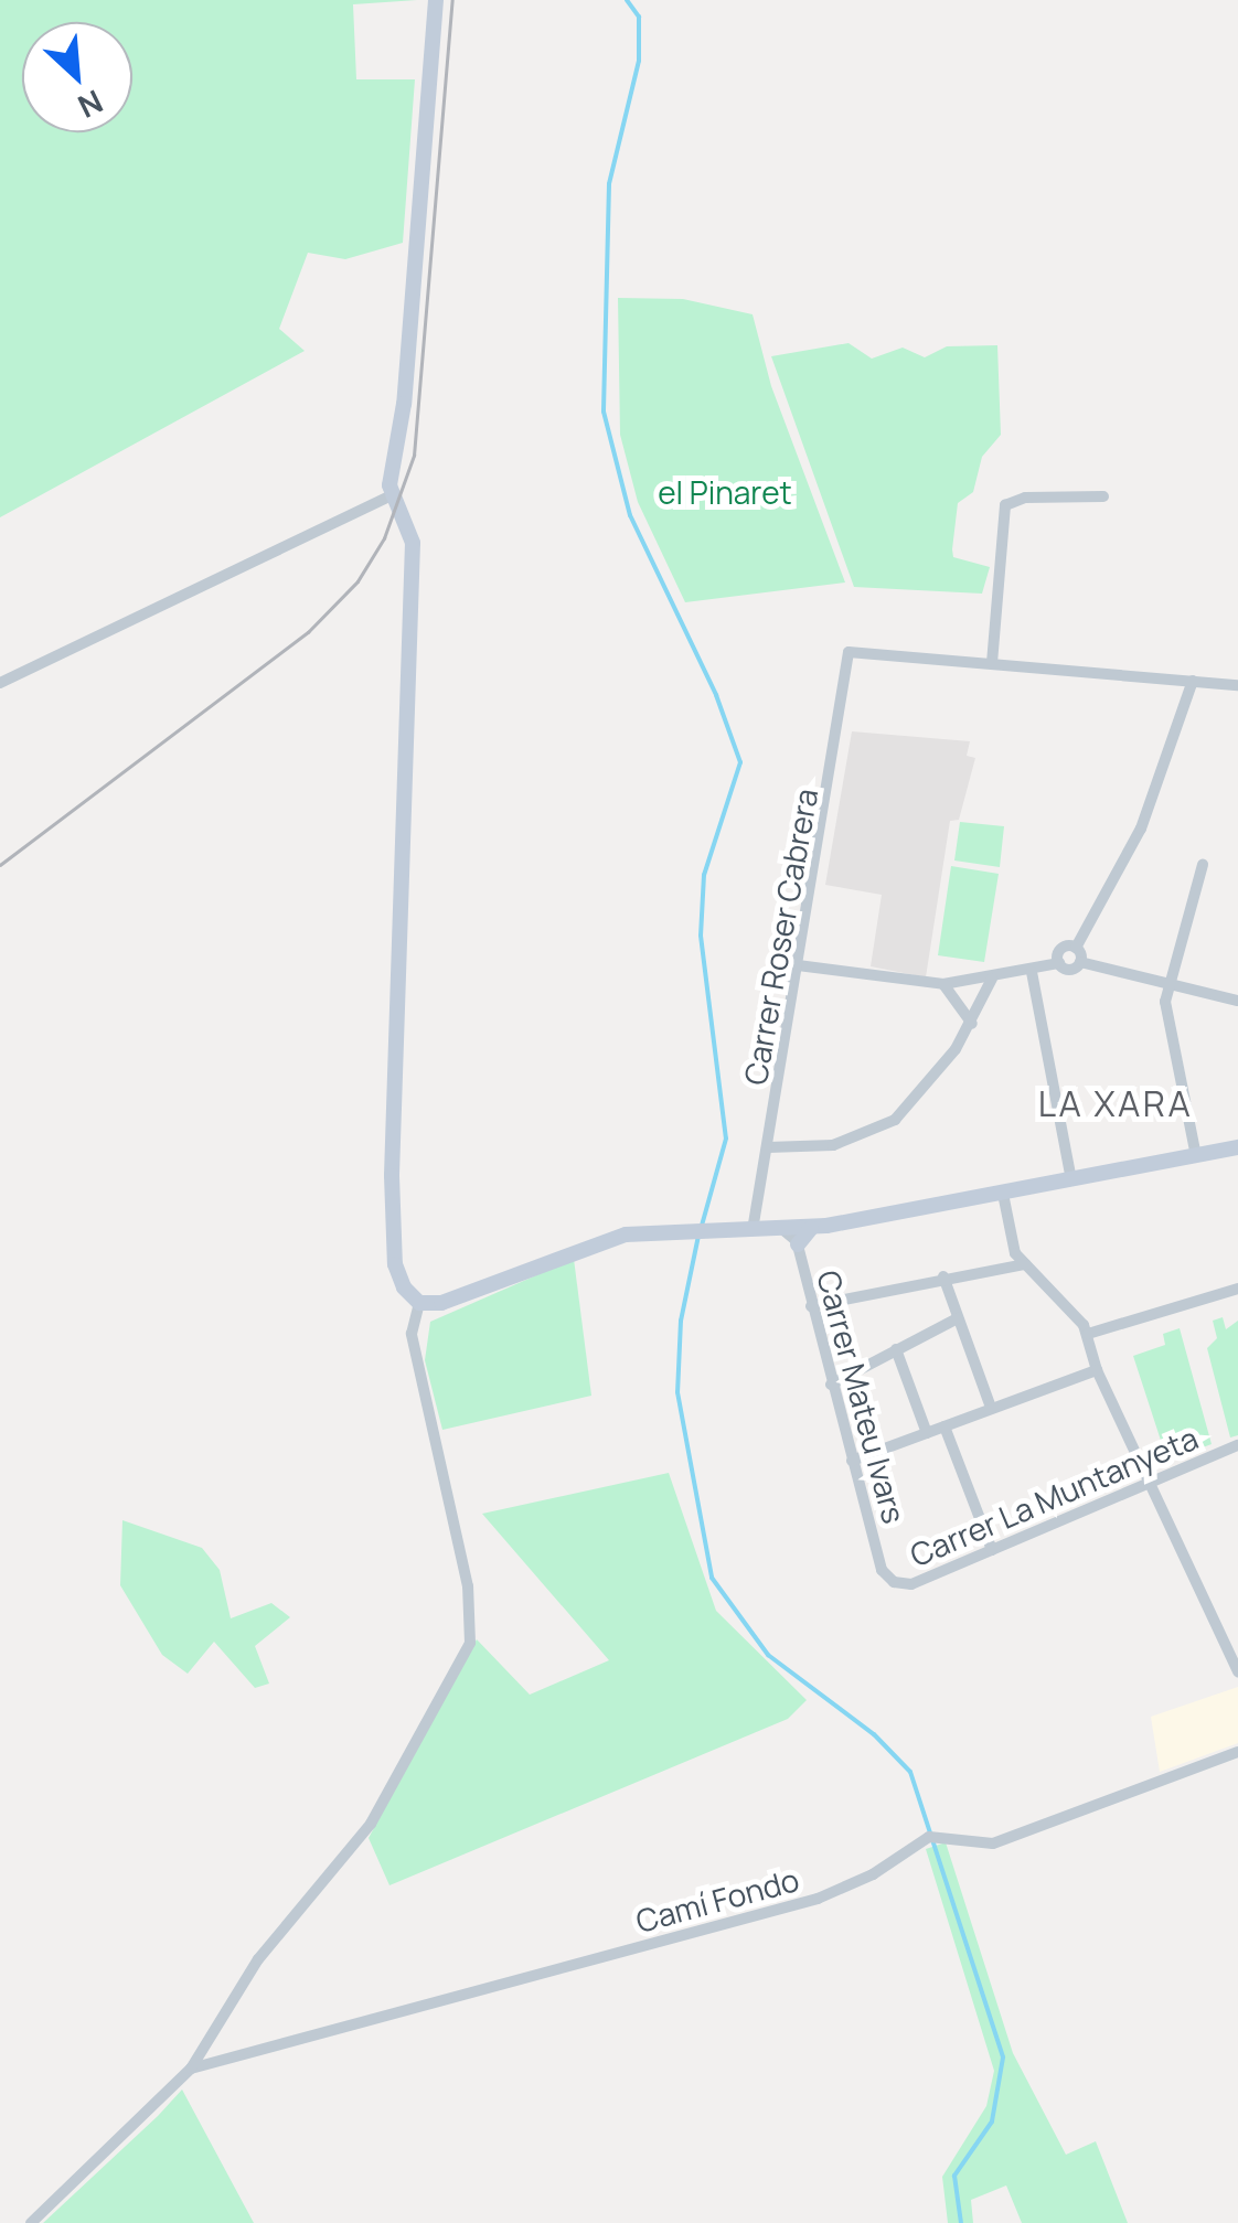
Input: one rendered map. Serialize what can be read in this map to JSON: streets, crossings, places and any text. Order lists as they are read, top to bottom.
{
  "streets": {
    "street": [
      "Carrer Roser Cabrera",
      "Carrer Mateu Ivars",
      "Carrer La Muntanyeta",
      "Camí Fondo"
    ]
  },
  "crossings": [
    ["Carrer Mateu Ivars", "Carrer La Muntanyeta"]
  ],
  "districts": ["LA XARA"],
  "parks": ["el Pinaret"],
  "north": "bottom right"
}
